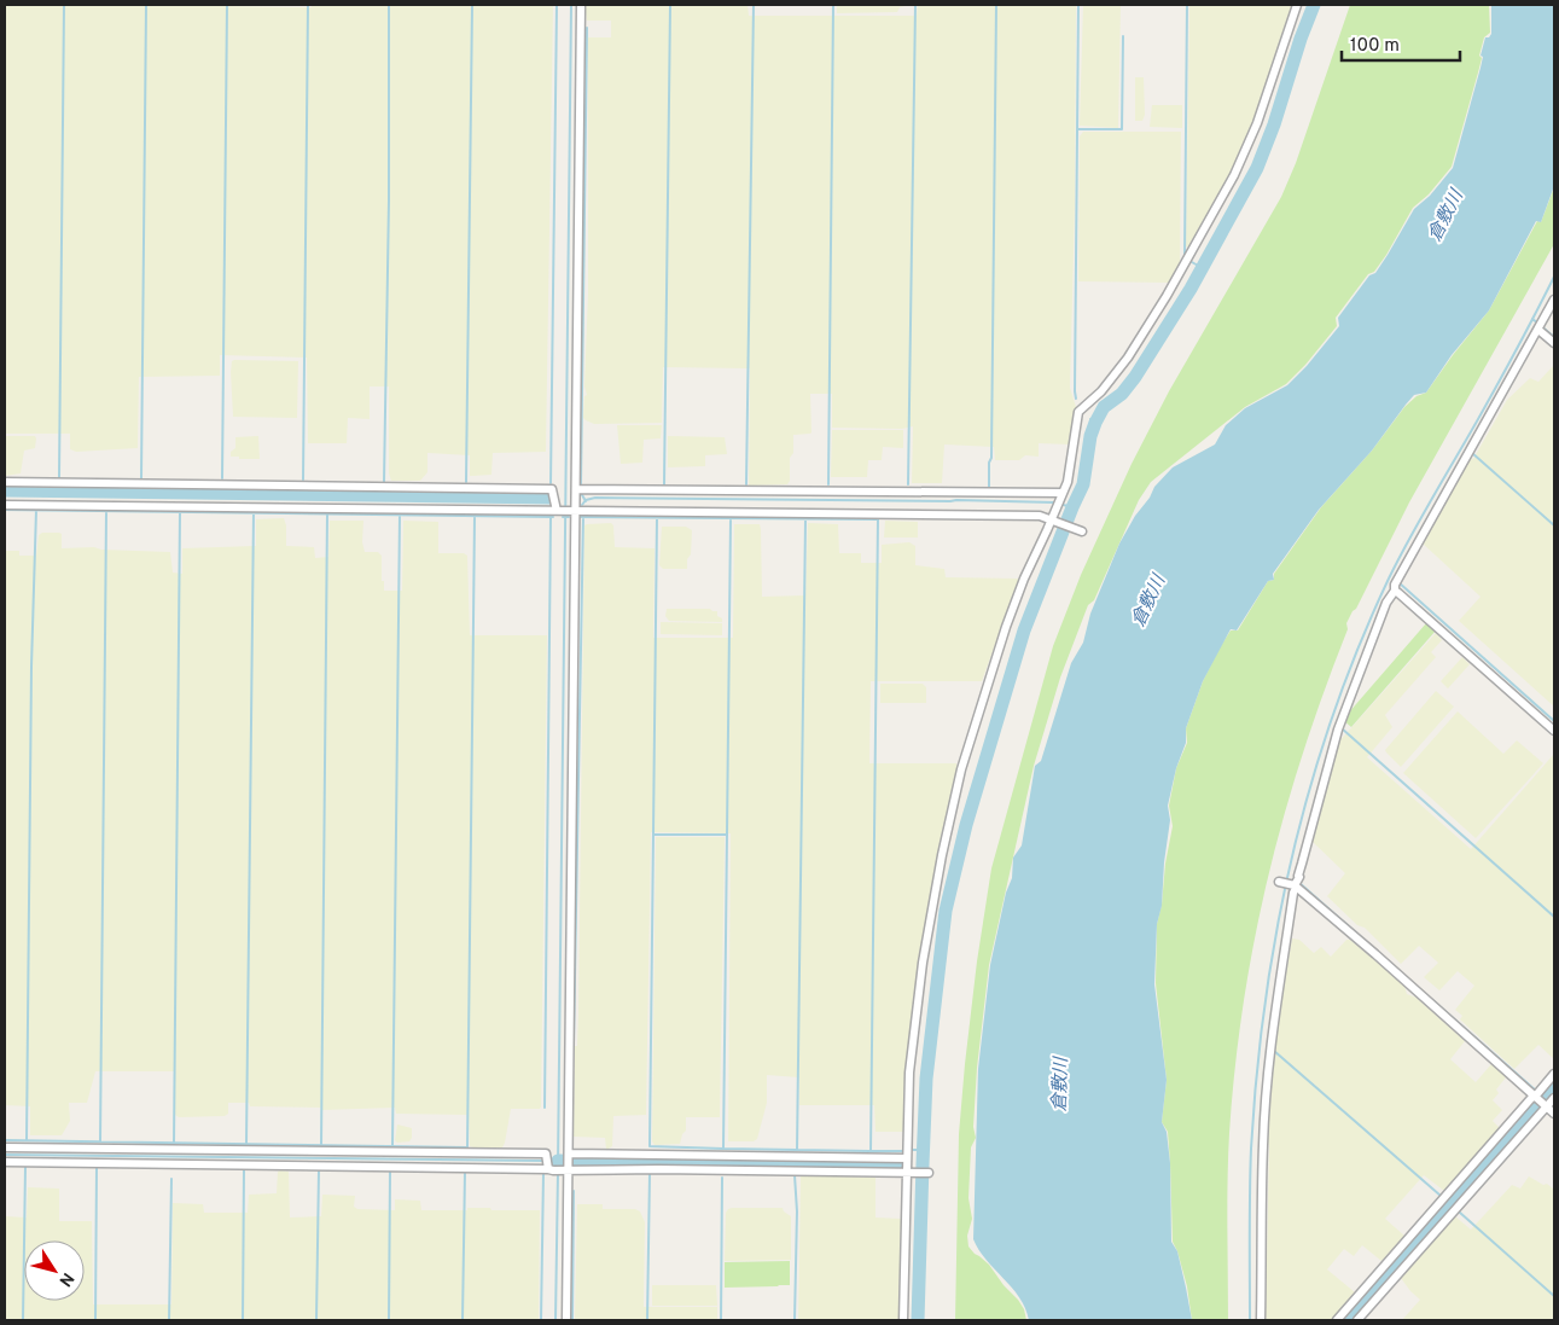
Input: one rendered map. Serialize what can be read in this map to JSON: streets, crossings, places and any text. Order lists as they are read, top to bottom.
{
  "water": ["倉敷川"],
  "scale_bar": "100 m",
  "north": "bottom right"
}
